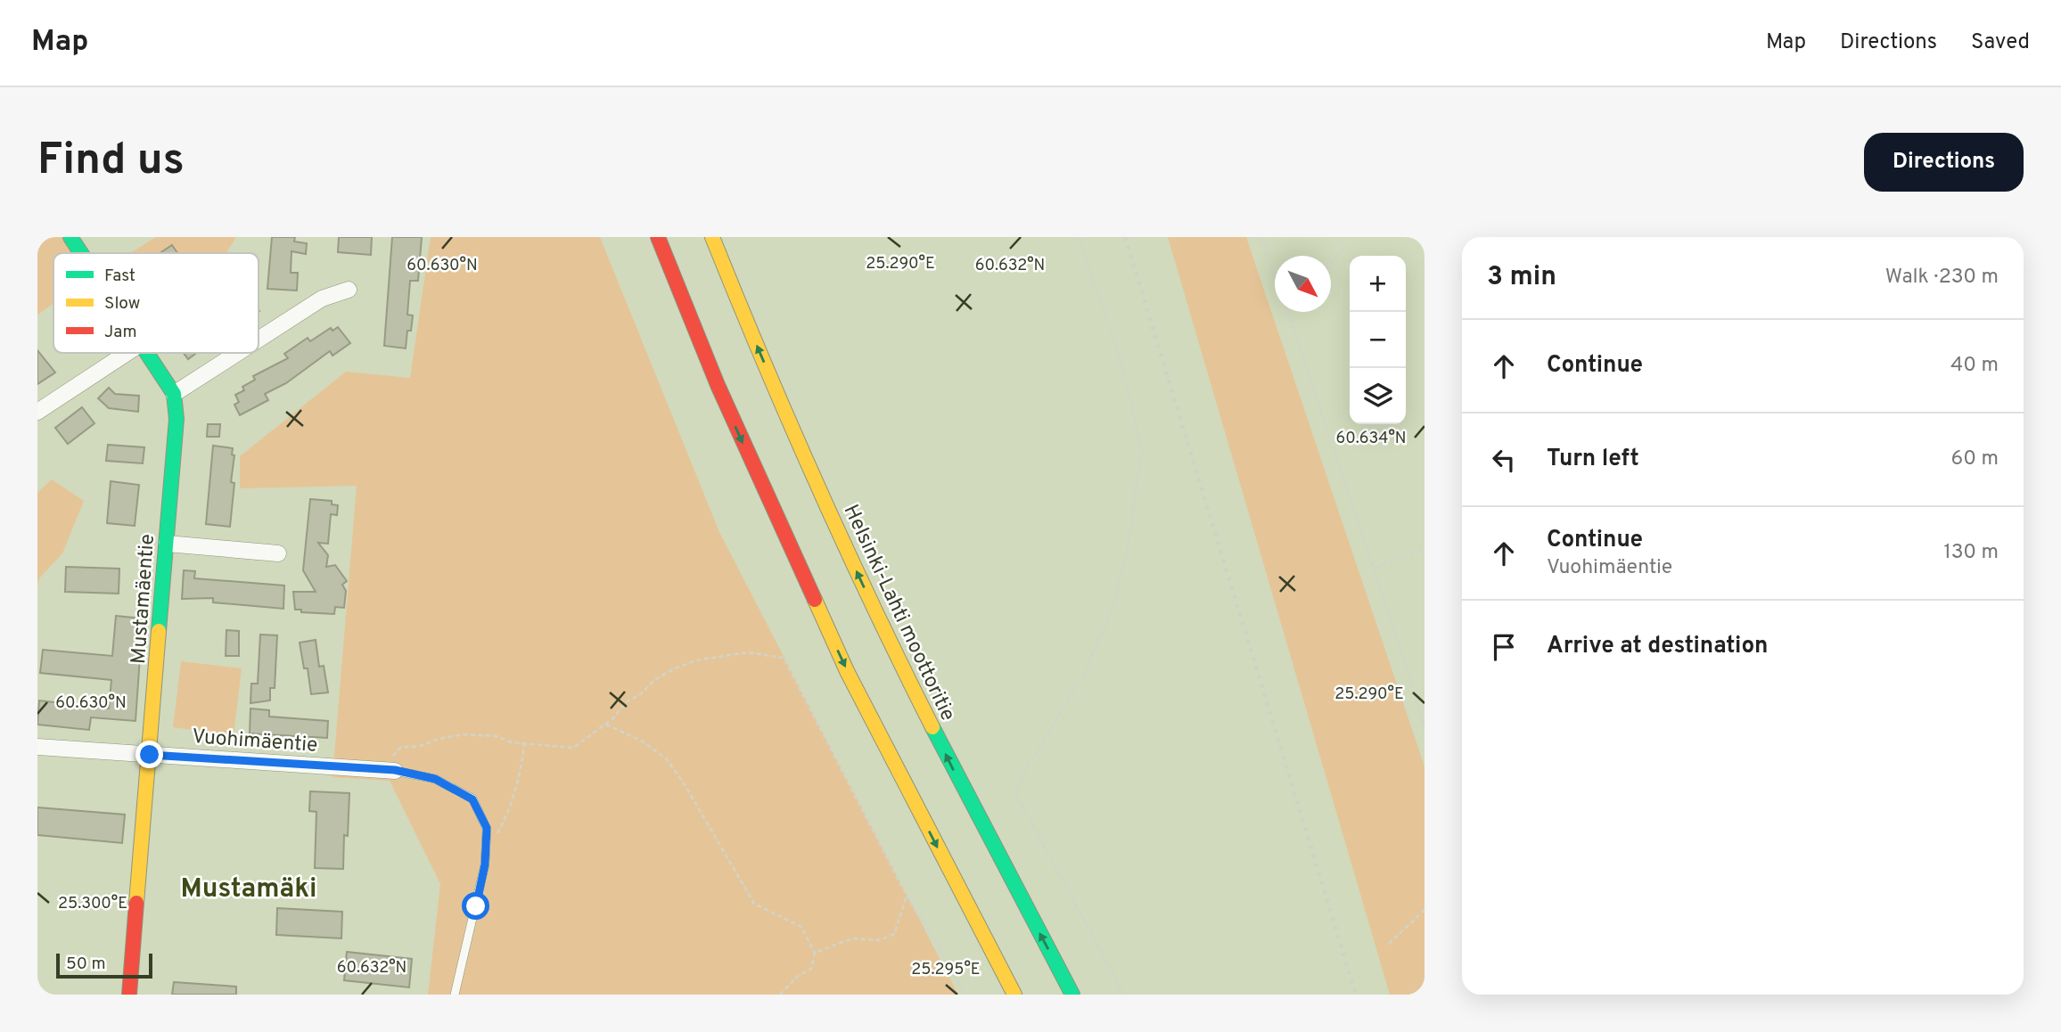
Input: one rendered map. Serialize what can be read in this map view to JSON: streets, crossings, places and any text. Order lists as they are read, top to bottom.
{
  "streets": {
    "main road": ["Mustamäentie", "Helsinki-Lahti moottoritie"],
    "street": ["Vuohimäentie"]
  },
  "crossings": [
    ["Mustamäentie", "Vuohimäentie"]
  ],
  "districts": ["Mustamäki"],
  "legend": ["Fast", "Slow", "Jam"],
  "scale_bar": "50 m",
  "north": "bottom right",
  "page": {
    "header": "Map",
    "nav": ["Map", "Directions", "Saved"],
    "buttons": "Directions",
    "title": "Find us",
    "heading": ["3 min", "Walk · 230 m"],
    "map_buttons": ["+", "−"],
    "list": [
      ["Continue", "40 m"],
      ["Turn left", "60 m"],
      ["Continue", "Vuohimäentie", "130 m"],
      "Arrive at destination"
    ],
    "scale": "50 m"
  },
  "coordinates": [
    "25.290°E",
    "60.630°N",
    "60.632°N",
    "60.634°N",
    "25.300°E",
    "25.295°E"
  ]
}
